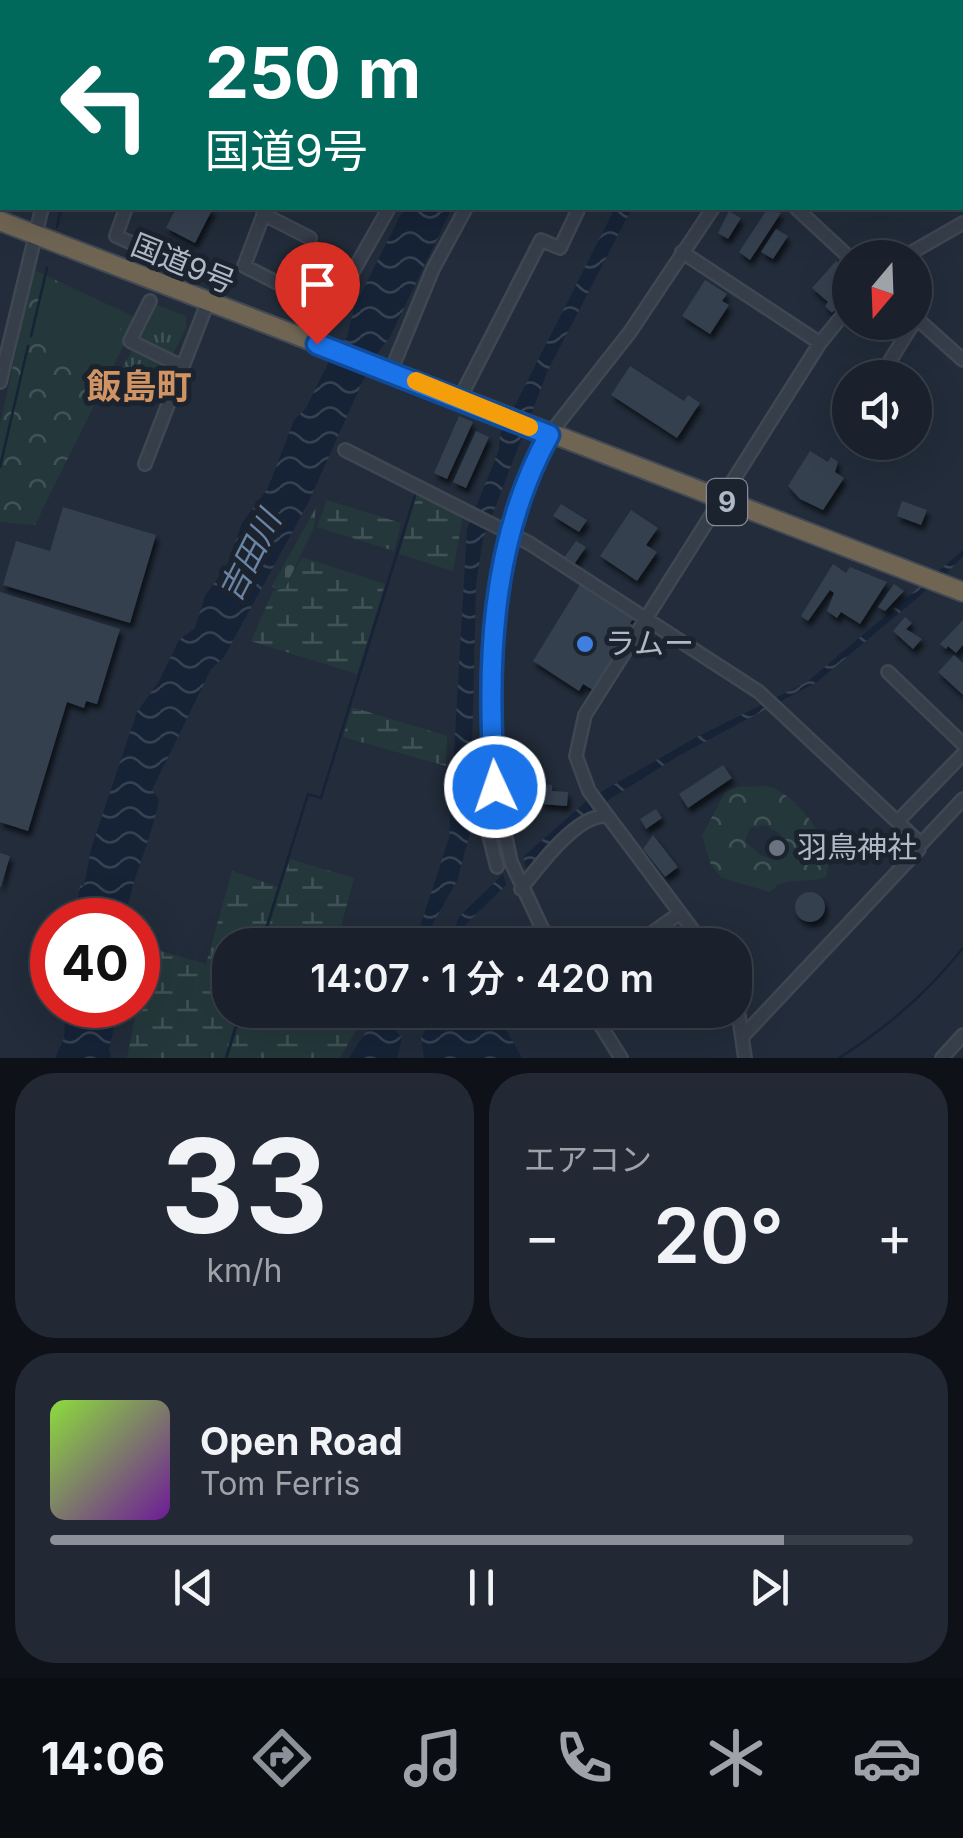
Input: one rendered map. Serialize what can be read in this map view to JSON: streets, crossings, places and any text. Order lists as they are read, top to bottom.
{
  "streets": {
    "highway": ["国道9号", "9"]
  },
  "districts": ["飯島町"],
  "water": ["吉田川"],
  "places": ["ラムー", "羽鳥神社"],
  "north": "bottom",
  "page": {
    "turn": ["250 m", "国道9号"],
    "limit": "40",
    "trip": "14:07 · 1 分 · 420 m",
    "tile": [
      ["33", "km/h"],
      "エアコン"
    ],
    "heat": ["−", "20°", "+"],
    "song": ["Open Road", "Tom Ferris"],
    "tabs": "14:06"
  }
}
